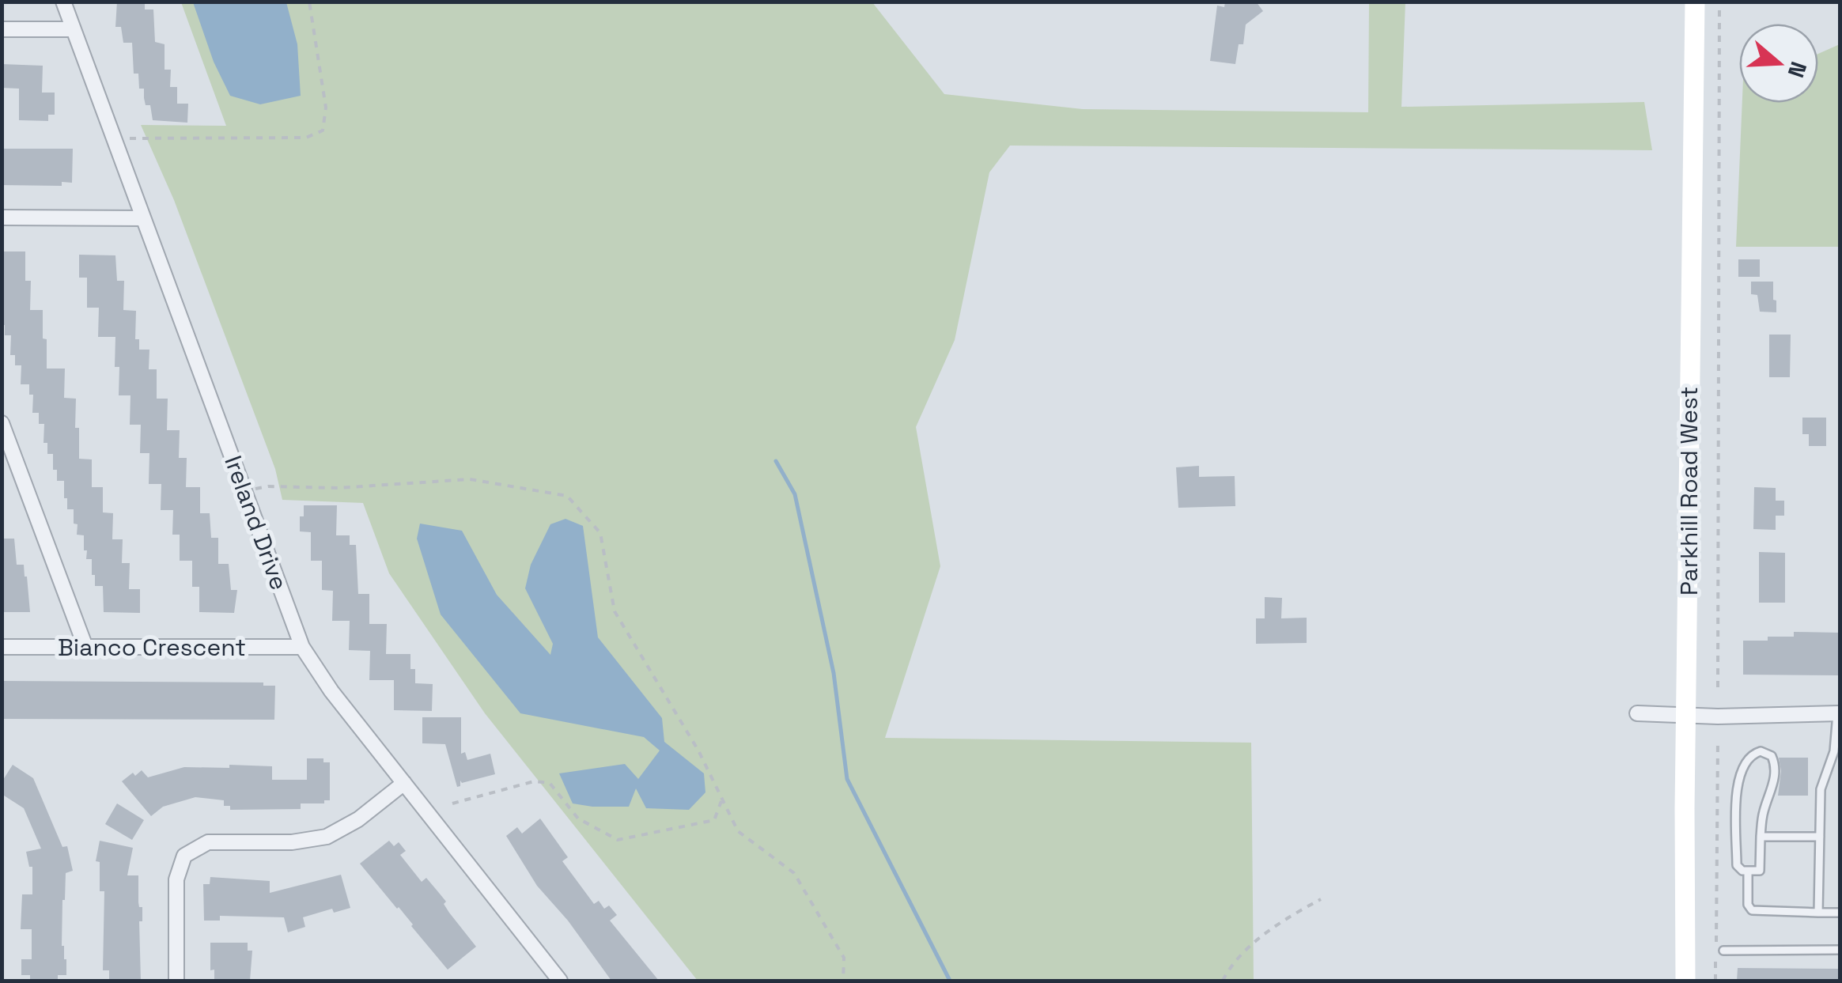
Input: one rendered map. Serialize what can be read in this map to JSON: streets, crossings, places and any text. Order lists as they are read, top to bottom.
{
  "streets": {
    "main road": ["Parkhill Road West"],
    "street": ["Ireland Drive", "Bianco Crescent"]
  },
  "crossings": [
    ["Ireland Drive", "Bianco Crescent"]
  ],
  "north": "right"
}
